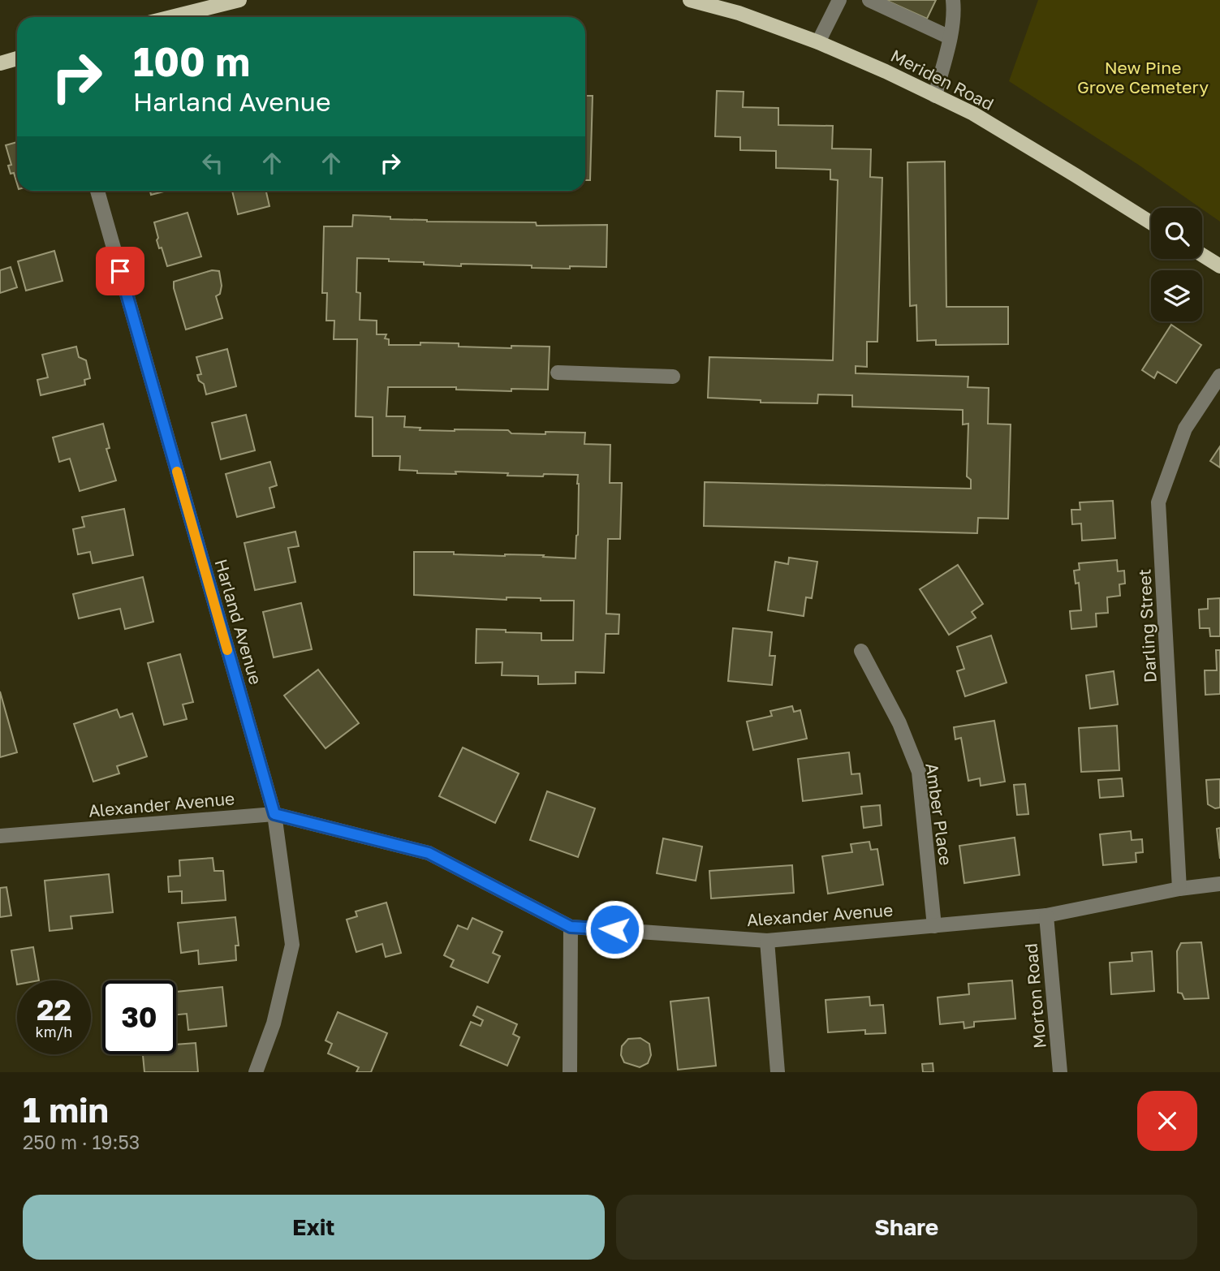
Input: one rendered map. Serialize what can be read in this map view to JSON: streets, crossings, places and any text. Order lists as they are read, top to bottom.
{
  "streets": {
    "main road": ["Meriden Road"],
    "street": [
      "Harland Avenue",
      "Darling Street",
      "Alexander Avenue",
      "Amber Place",
      "Morton Road"
    ]
  },
  "crossings": [
    ["Harland Avenue", "Alexander Avenue"],
    ["Darling Street", "Alexander Avenue"],
    ["Alexander Avenue", "Amber Place"],
    ["Alexander Avenue", "Morton Road"]
  ],
  "parks": ["New Pine Grove Cemetery"],
  "page": {
    "turn": ["100 m", "Harland Avenue"],
    "speed": "22 km/h",
    "limit": "30",
    "heading": ["1 min", "250 m · 19:53"],
    "buttons": ["Exit", "Share"]
  }
}
